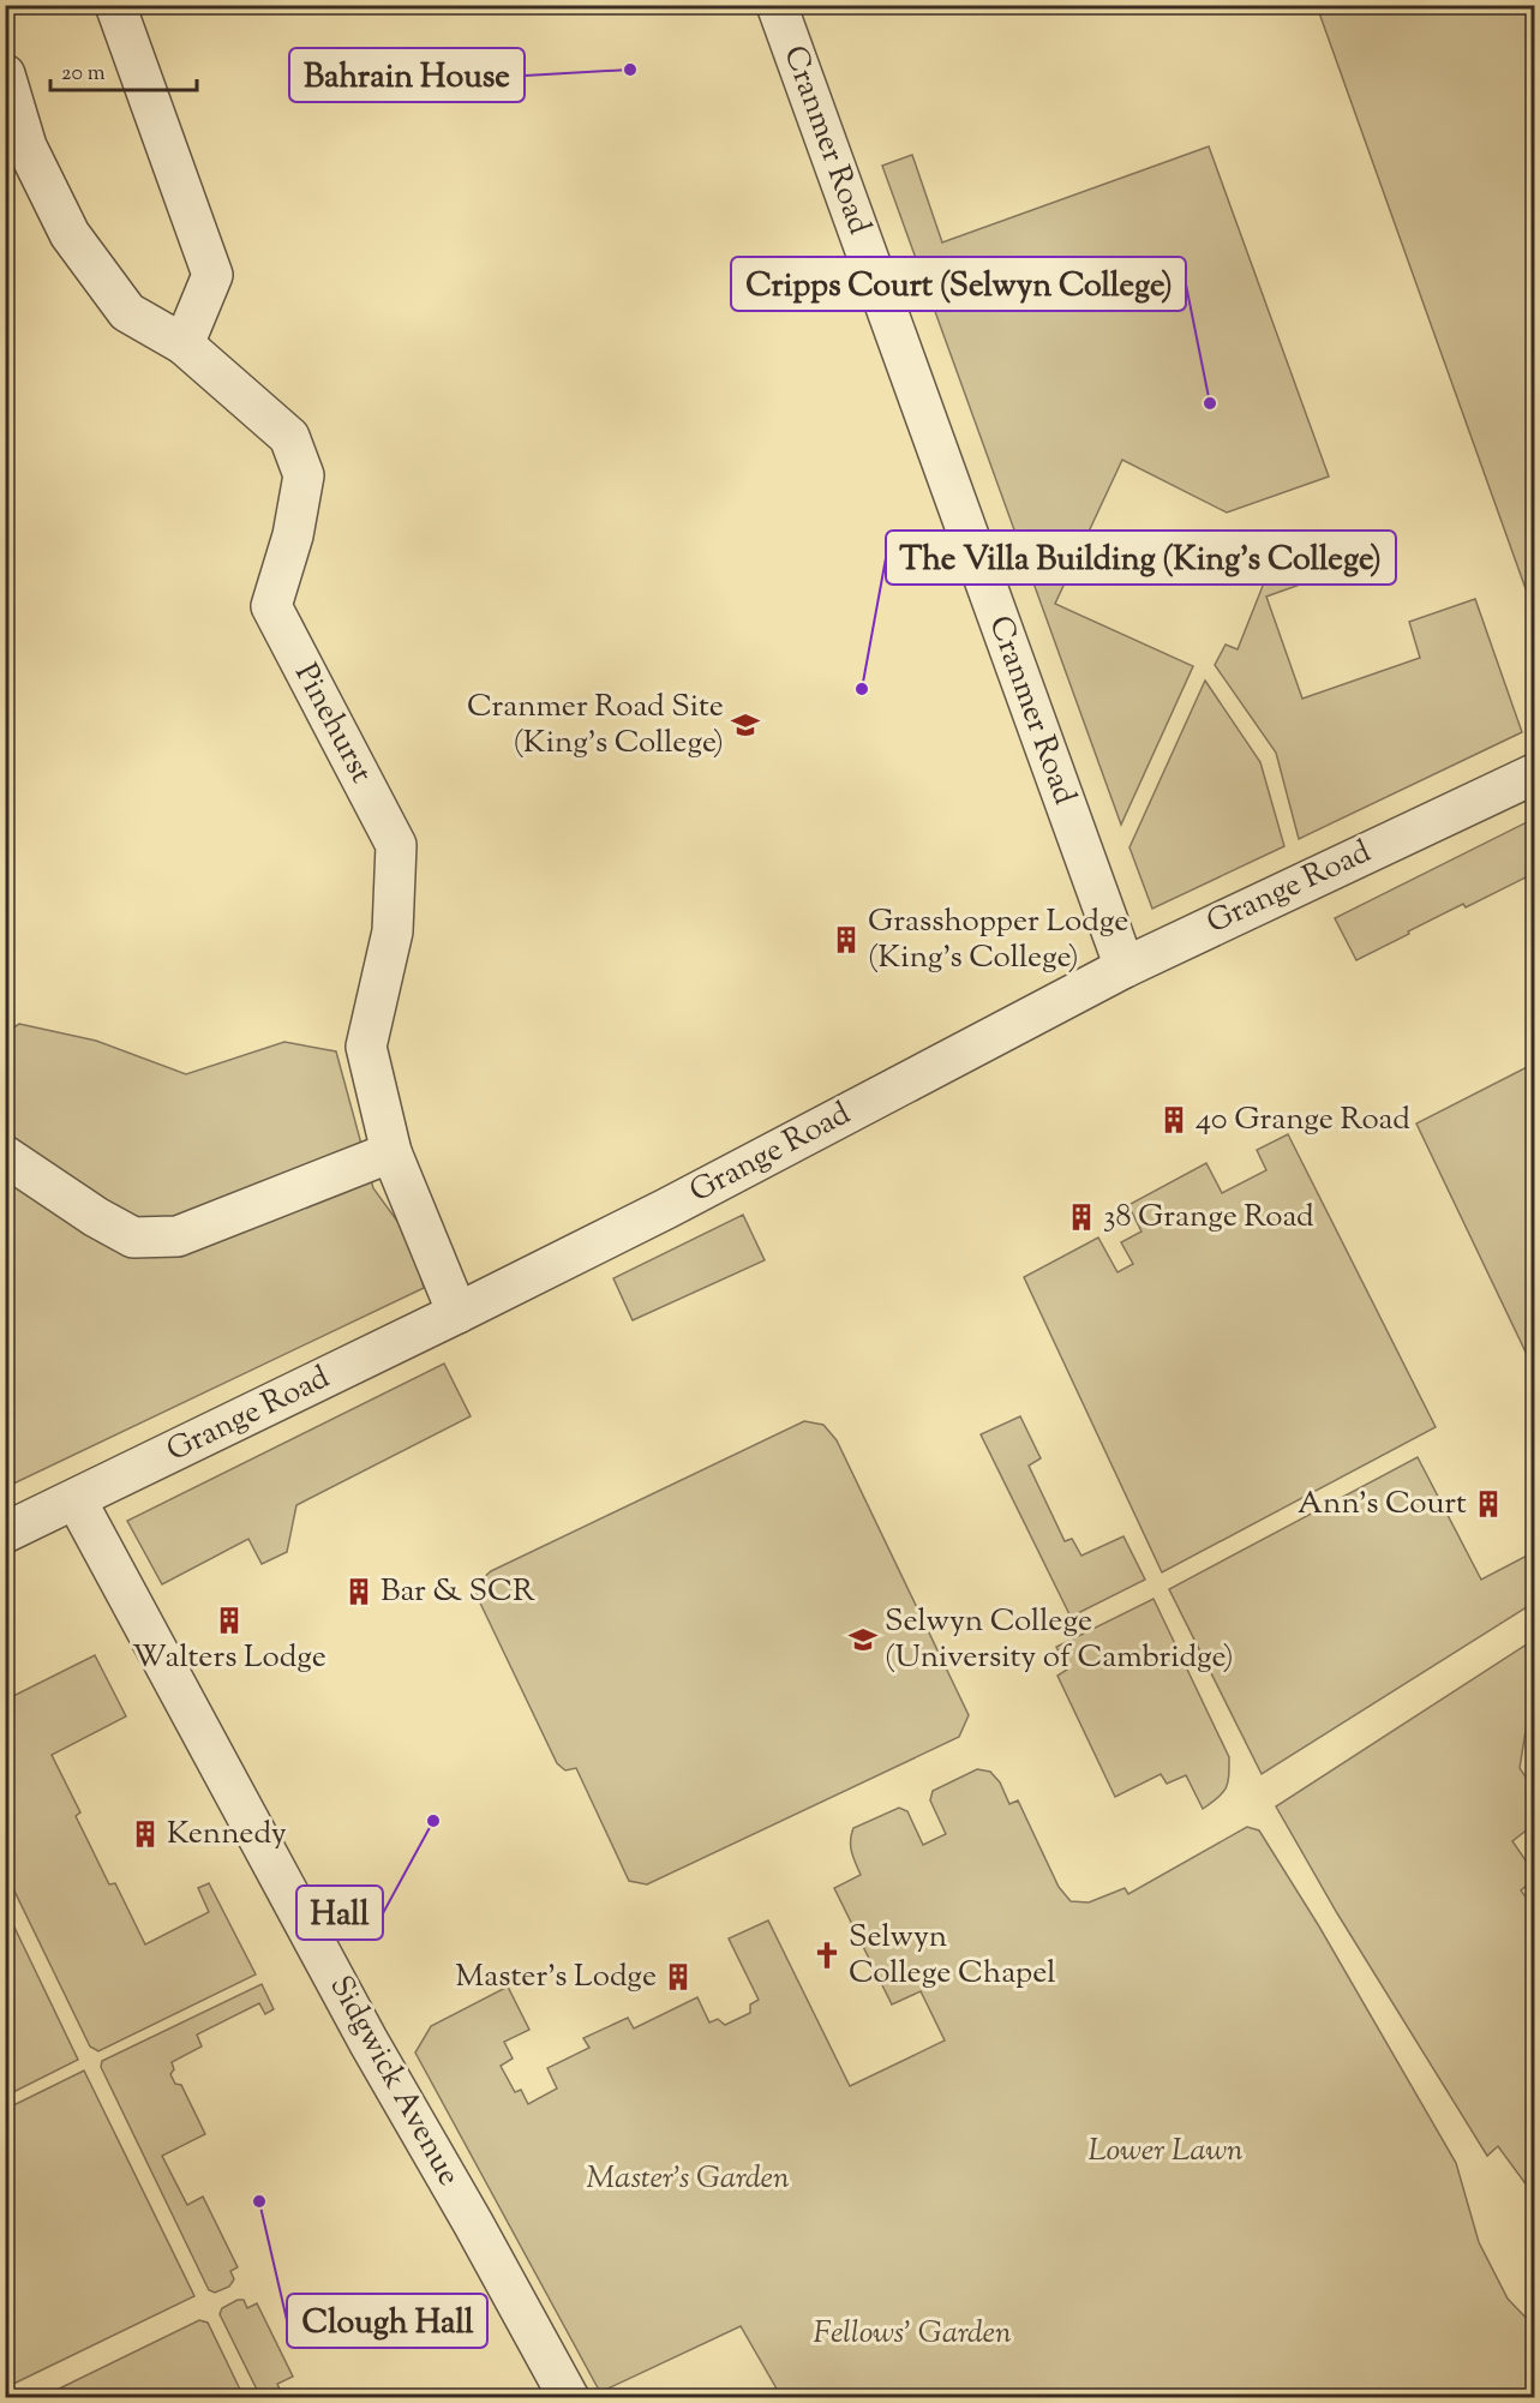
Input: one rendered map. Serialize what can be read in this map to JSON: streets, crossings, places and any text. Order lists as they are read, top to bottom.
{
  "streets": {
    "street": [
      "Cranmer Road",
      "Pinehurst",
      "Grange Road",
      "Sidgwick Avenue"
    ]
  },
  "crossings": [
    ["Cranmer Road", "Grange Road"],
    ["Pinehurst", "Grange Road"],
    ["Grange Road", "Sidgwick Avenue"]
  ],
  "parks": ["Lower Lawn", "Master's Garden", "Fellows' Garden"],
  "places": {
    "other": [
      "Bahrain House",
      "Cripps Court (Selwyn College)",
      "The Villa Building (King's College)",
      "Hall",
      "Clough Hall"
    ],
    "school or university": ["Cranmer Road Site (King's College)", "Selwyn College (University of Cambridge)"],
    "building": [
      "Grasshopper Lodge (King's College)",
      "40 Grange Road",
      "38 Grange Road",
      "Ann's Court",
      "Bar & SCR",
      "Walters Lodge",
      "Kennedy",
      "Master's Lodge"
    ],
    "church": ["Selwyn College Chapel"]
  },
  "scale_bar": "20 m"
}
